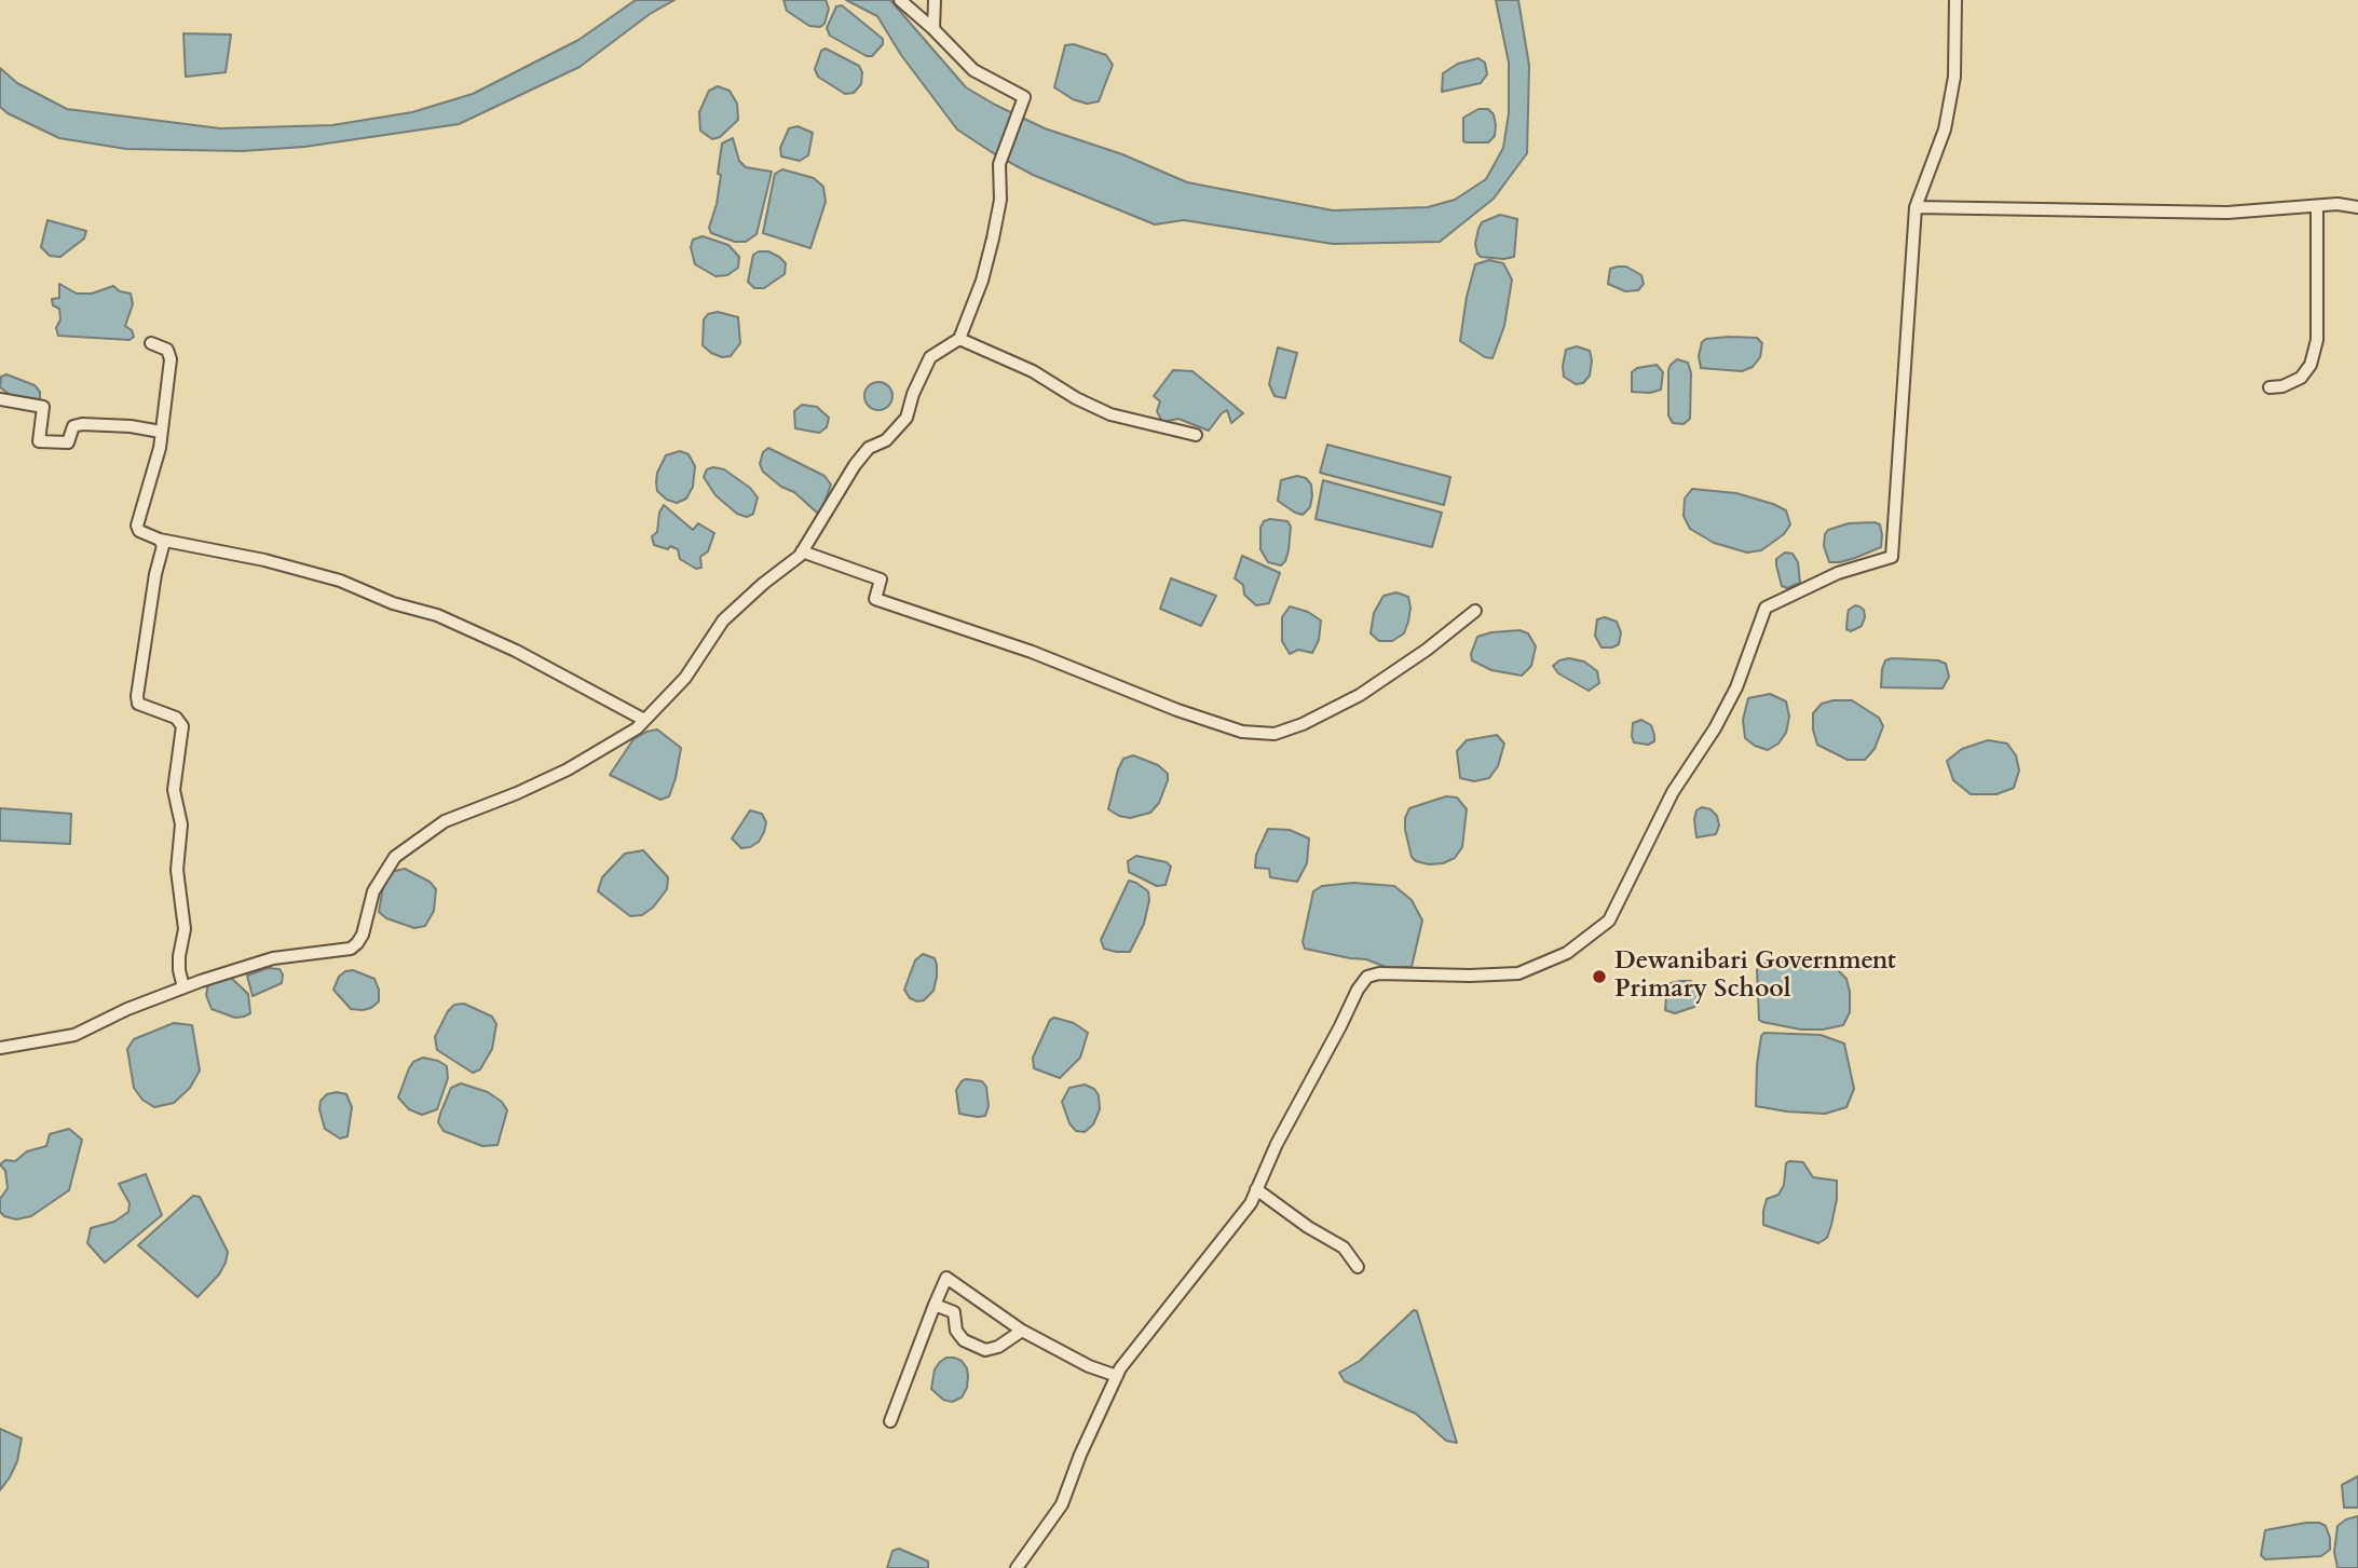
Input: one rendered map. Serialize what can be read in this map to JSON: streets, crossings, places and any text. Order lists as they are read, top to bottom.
{
  "places": ["Dewanibari Government Primary School"]
}
